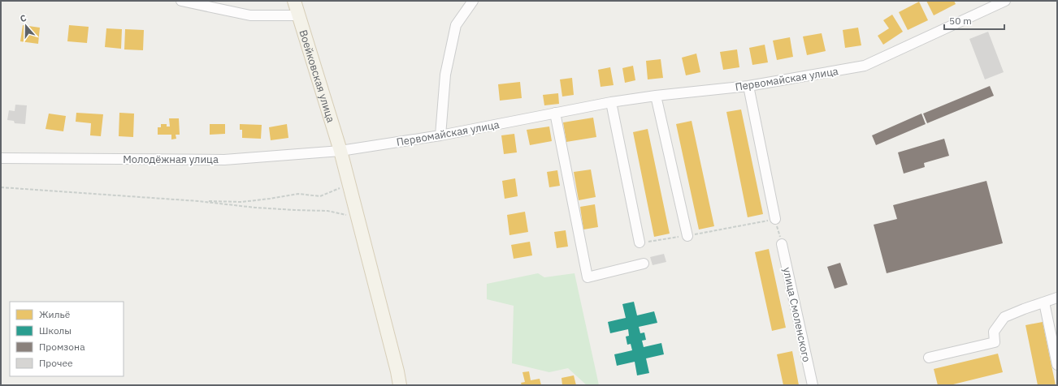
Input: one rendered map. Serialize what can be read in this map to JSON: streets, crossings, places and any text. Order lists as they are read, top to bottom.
{
  "streets": {
    "main road": ["Воейковская улица"],
    "street": ["Первомайская улица", "Молодёжная улица", "улица Смоленского"]
  },
  "crossings": [
    ["Воейковская улица", "Первомайская улица"],
    ["Воейковская улица", "Молодёжная улица"],
    ["Первомайская улица", "Молодёжная улица"]
  ],
  "legend": [
    "Жильё",
    "Школы",
    "Промзона",
    "Прочее"
  ],
  "scale_bar": "50 m",
  "north": "top"
}
